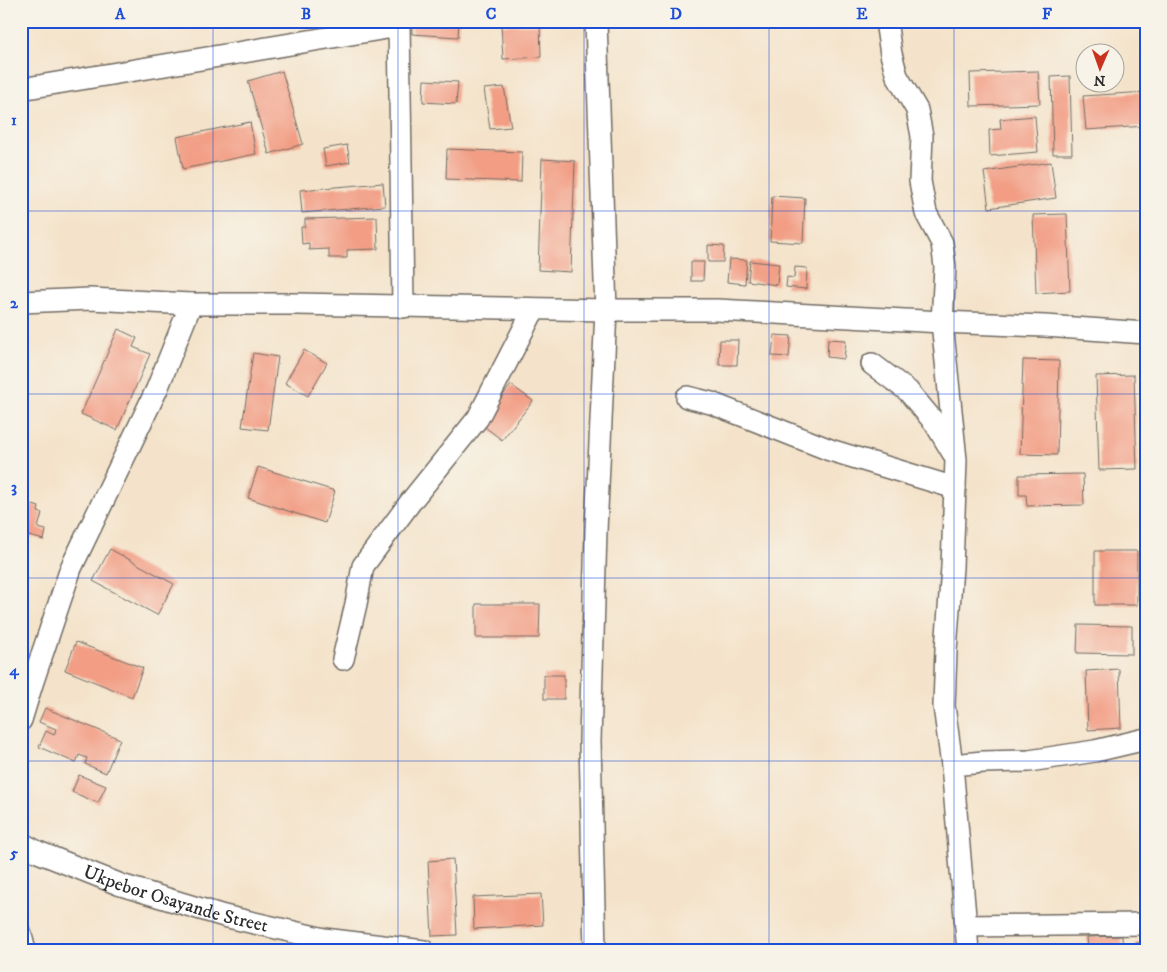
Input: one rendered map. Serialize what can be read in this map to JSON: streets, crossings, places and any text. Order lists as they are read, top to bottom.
{
  "streets": {
    "street": ["Ukpebor Osayande Street"]
  },
  "north": "bottom",
  "grid": {
    "columns": [
      "A",
      "B",
      "C",
      "D",
      "E",
      "F"
    ],
    "rows": [
      "1",
      "2",
      "3",
      "4",
      "5"
    ]
  }
}
